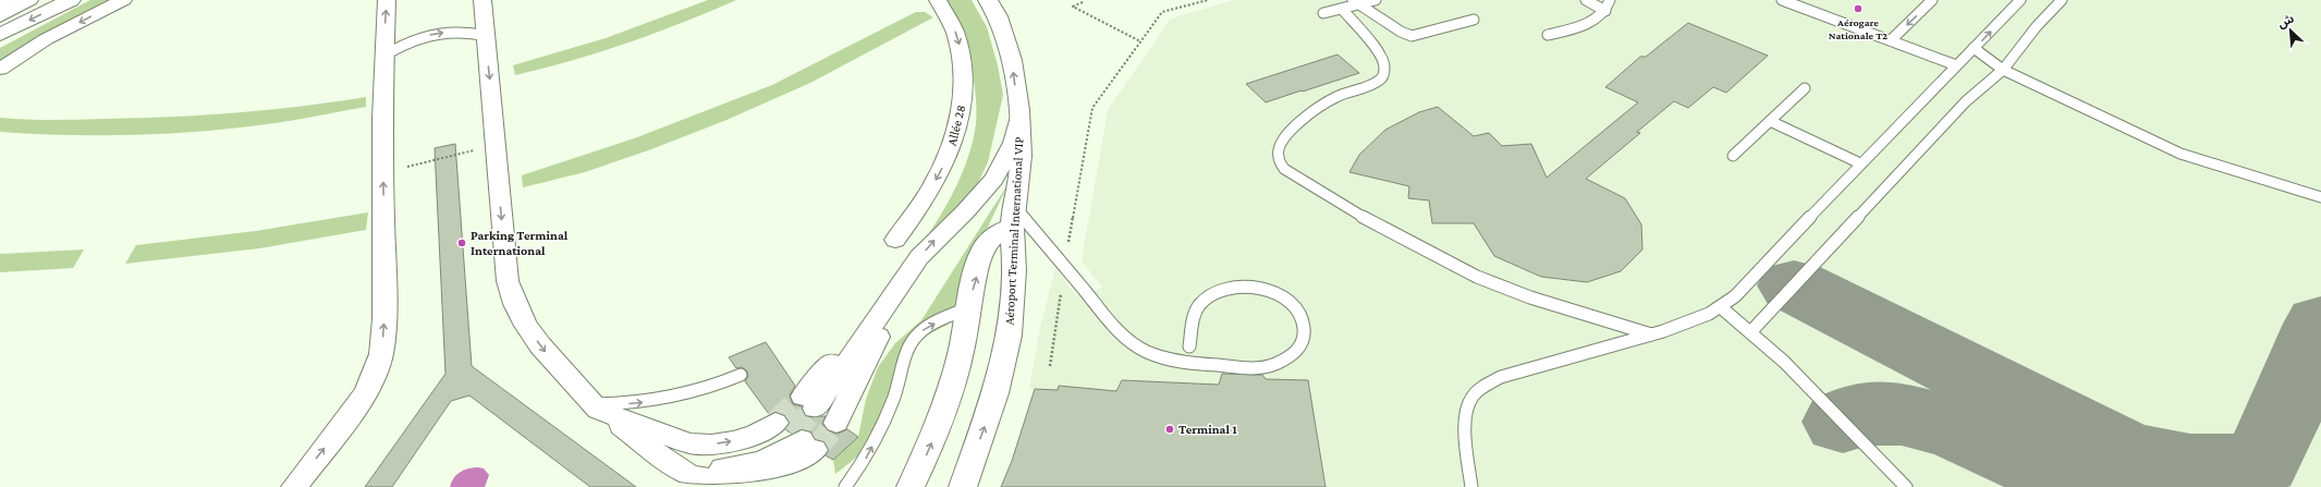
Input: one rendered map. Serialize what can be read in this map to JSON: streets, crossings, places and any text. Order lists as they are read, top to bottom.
{
  "streets": {
    "main road": ["Aéroport Terminal International VIP"],
    "street": ["Allée 28"]
  },
  "one_way": ["Allée 28"],
  "places": ["Aérogare Nationale T2", "Parking Terminal International", "Terminal 1"],
  "north": "top left"
}
